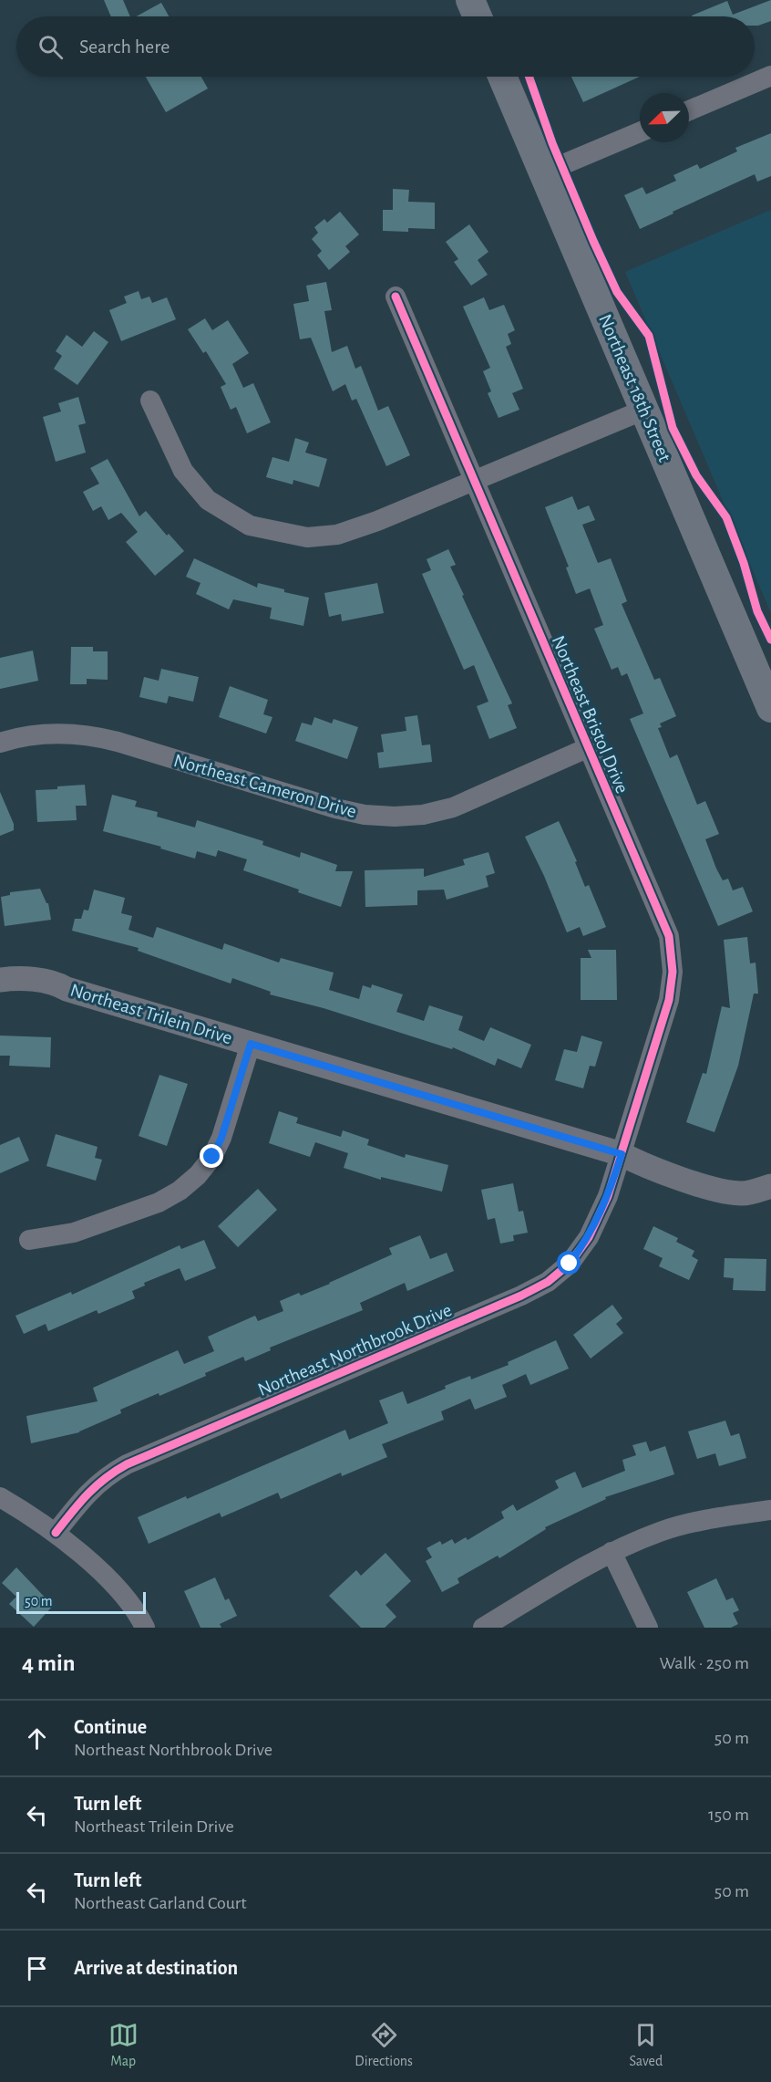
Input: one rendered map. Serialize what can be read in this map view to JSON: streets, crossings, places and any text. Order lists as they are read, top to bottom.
{
  "streets": {
    "main road": ["Northeast 18th Street"],
    "street": [
      "Northeast Bristol Drive",
      "Northeast Cameron Drive",
      "Northeast Trilein Drive",
      "Northeast Northbrook Drive"
    ]
  },
  "crossings": [
    ["Northeast Bristol Drive", "Northeast Cameron Drive"],
    ["Northeast Bristol Drive", "Northeast Trilein Drive"],
    ["Northeast Bristol Drive", "Northeast Northbrook Drive"],
    ["Northeast Trilein Drive", "Northeast Northbrook Drive"]
  ],
  "scale_bar": "50 m",
  "north": "bottom left",
  "page": {
    "search": "Search here",
    "scale": "50 m",
    "heading": ["4 min", "Walk · 250 m"],
    "list": [
      ["Continue", "Northeast Northbrook Drive", "50 m"],
      ["Turn left", "Northeast Trilein Drive", "150 m"],
      ["Turn left", "Northeast Garland Court", "50 m"],
      "Arrive at destination"
    ],
    "nav": ["Map", "Directions", "Saved"]
  }
}
